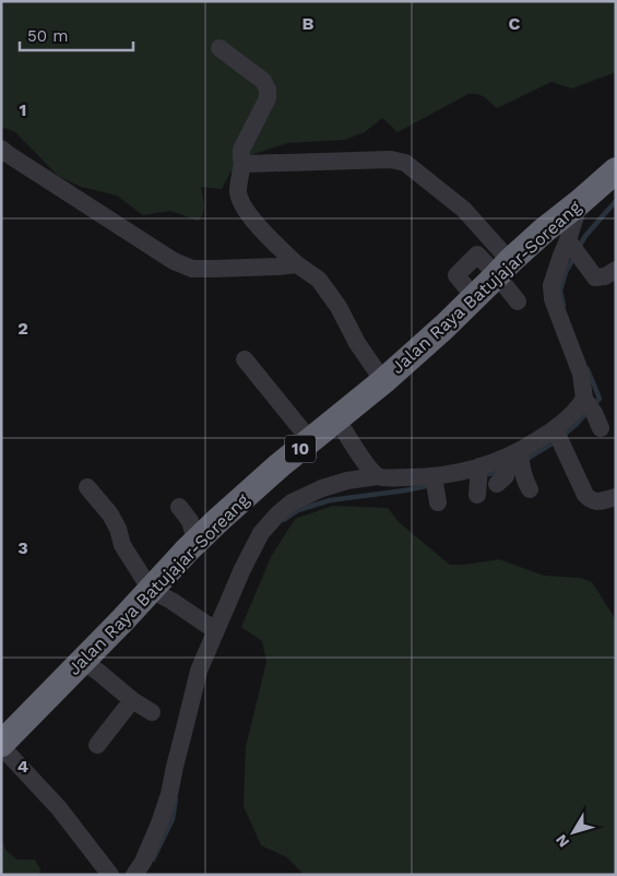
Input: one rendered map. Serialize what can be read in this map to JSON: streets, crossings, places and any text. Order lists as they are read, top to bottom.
{
  "streets": {
    "highway": ["Jalan Raya Batujajar-Soreang", "10"]
  },
  "scale_bar": "50 m",
  "north": "bottom left",
  "grid": {
    "columns": ["B", "C"],
    "rows": [
      "1",
      "2",
      "3",
      "4"
    ]
  }
}
